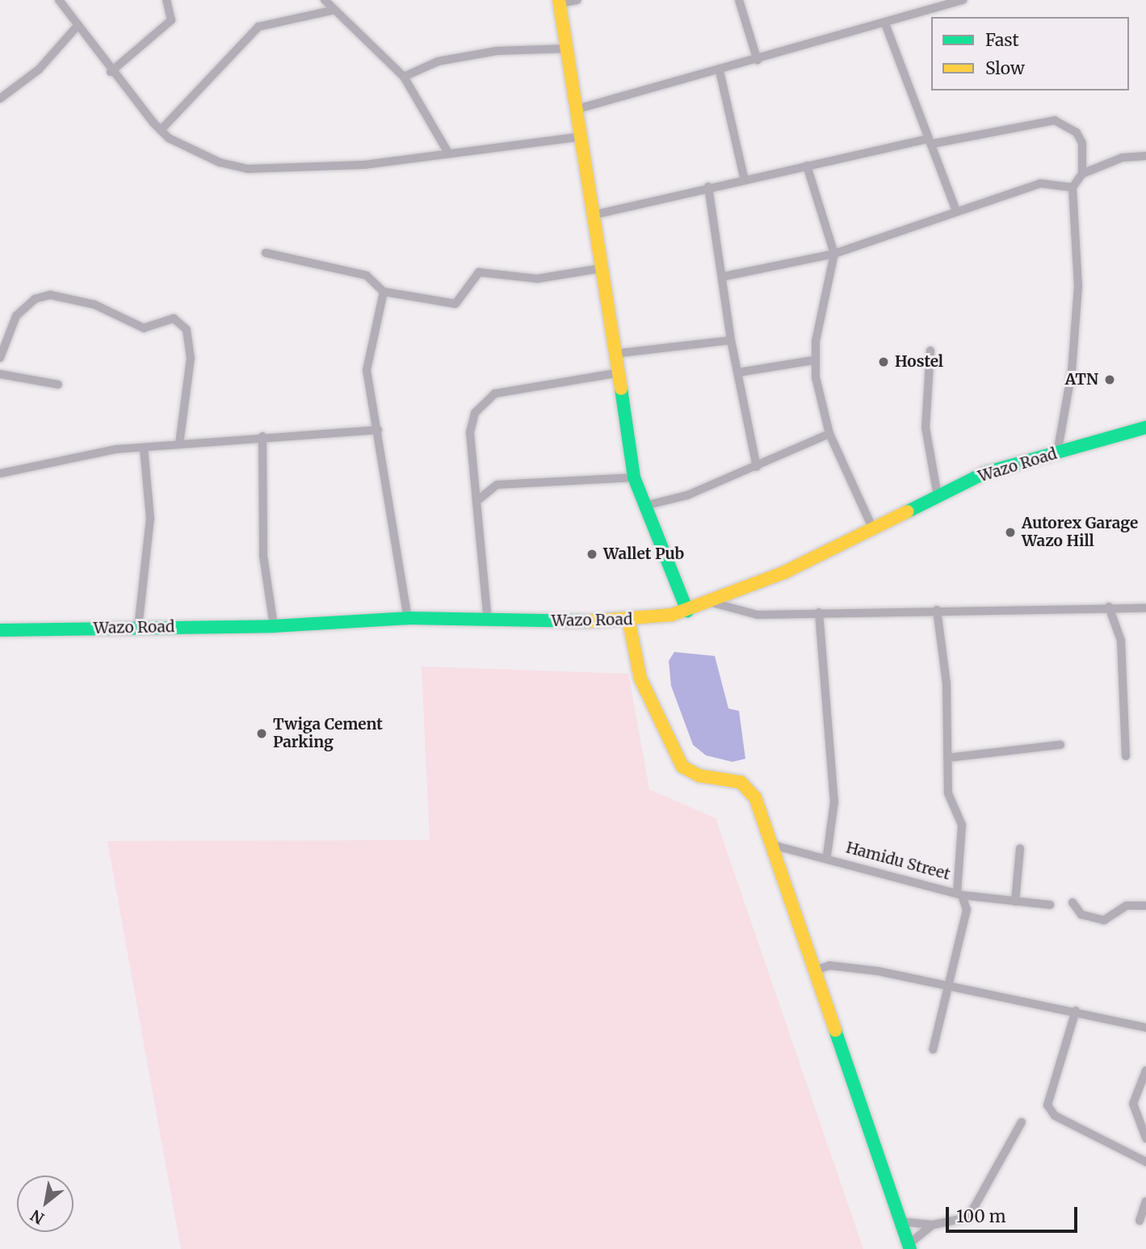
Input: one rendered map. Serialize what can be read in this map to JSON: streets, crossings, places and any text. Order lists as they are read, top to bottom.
{
  "streets": {
    "street": ["Wazo Road", "Hamidu Street"]
  },
  "places": [
    "Hostel",
    "ATN",
    "Autorex Garage Wazo Hill",
    "Wallet Pub",
    "Twiga Cement Parking"
  ],
  "legend": ["Fast", "Slow"],
  "scale_bar": "100 m",
  "north": "bottom left"
}
